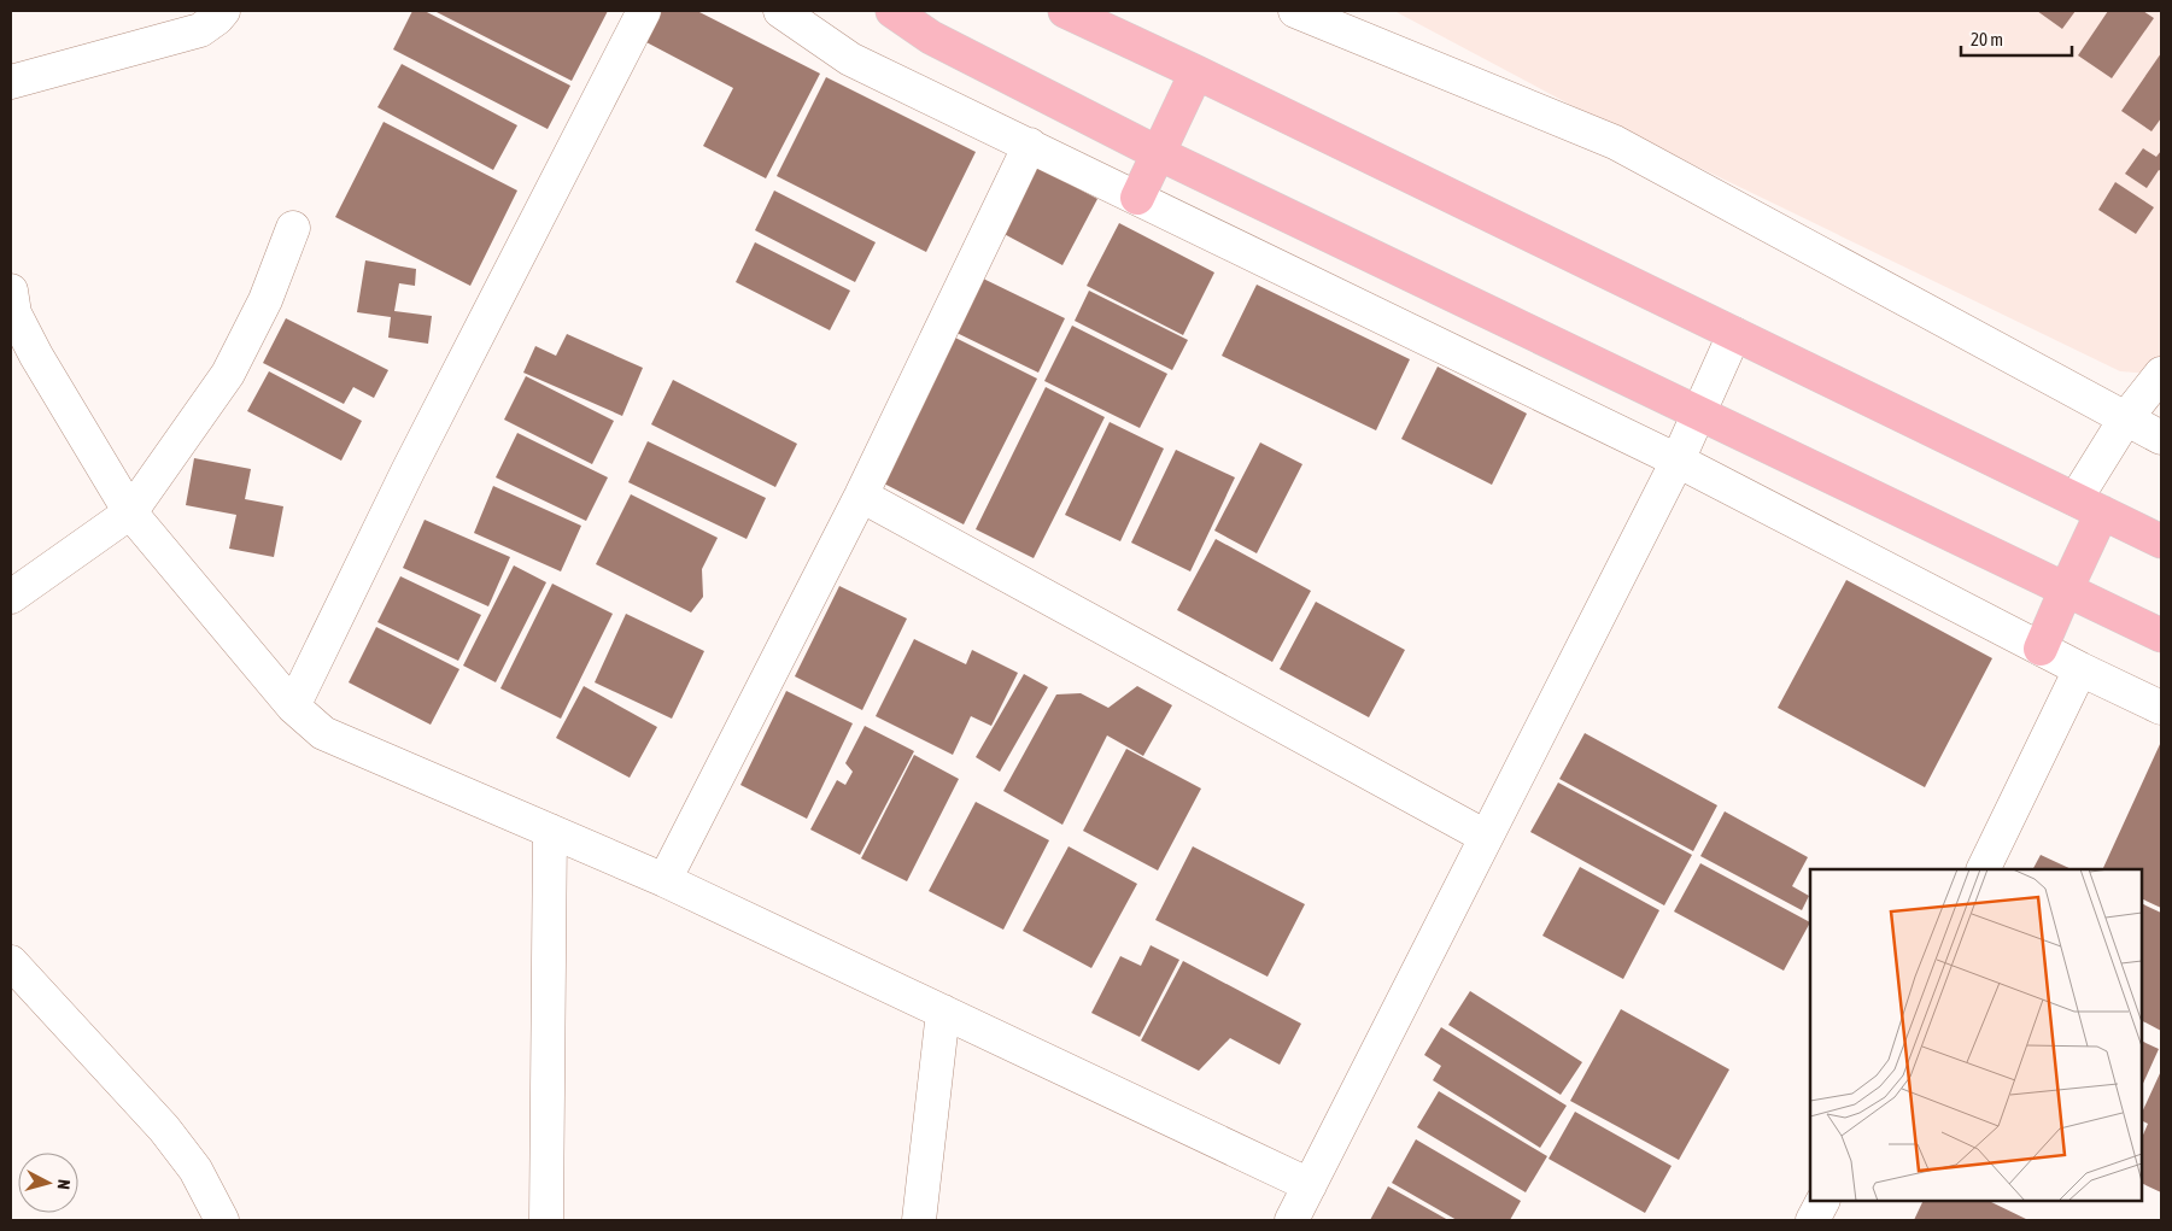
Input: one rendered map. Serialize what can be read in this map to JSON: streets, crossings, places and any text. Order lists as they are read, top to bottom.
{
  "scale_bar": "20 m",
  "north": "right"
}
